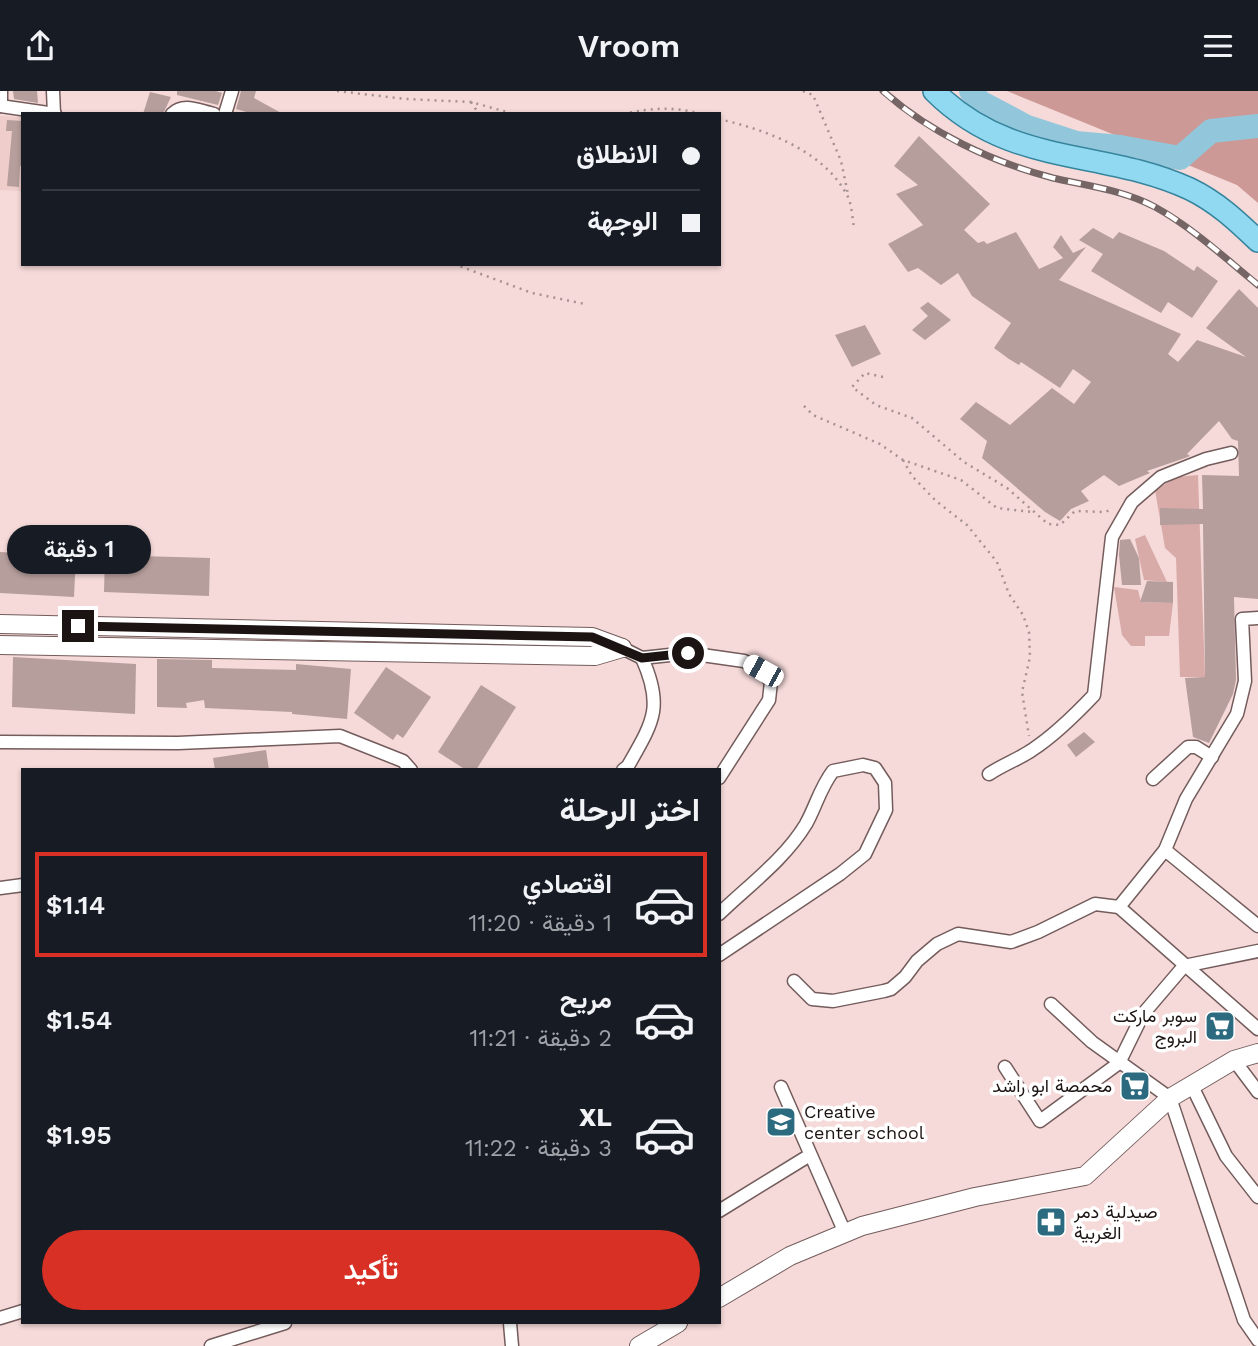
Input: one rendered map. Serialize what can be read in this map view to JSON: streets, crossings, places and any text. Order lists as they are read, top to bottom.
{
  "places": {
    "supermarket": ["سوبر ماركت البروج", "محمصة ابو راشد"],
    "school or university": ["Creative center school"],
    "pharmacy": ["صيدلية دمر الغربية"]
  },
  "page": {
    "header": "Vroom",
    "banner": ["الانطلاق", "الوجهة"],
    "bubble": "1 دقيقة",
    "heading": "اختر الرحلة",
    "list": [
      {
        "name": "اقتصادي",
        "note": "1 دقيقة · 11:20",
        "value": "$1.14"
      },
      {
        "name": "مريح",
        "note": "2 دقيقة · 11:21",
        "value": "$1.54"
      },
      {
        "name": "XL",
        "note": "3 دقيقة · 11:22",
        "value": "$1.95"
      }
    ],
    "buttons": "تأكيد"
  }
}
